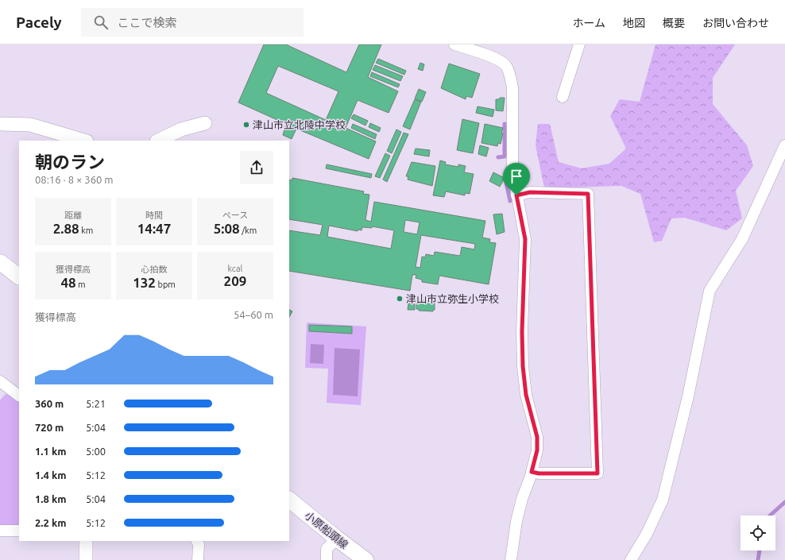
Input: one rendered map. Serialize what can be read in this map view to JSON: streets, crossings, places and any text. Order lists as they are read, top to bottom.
{
  "streets": {
    "main road": ["小原船頭線"]
  },
  "places": ["津山市立北陵中学校", "津山市立弥生小学校"],
  "page": {
    "header": "Pacely",
    "search": "ここで検索",
    "nav": [
      "ホーム",
      "地図",
      "概要",
      "お問い合わせ"
    ],
    "heading": ["朝のラン", "08:16 · 8 × 360 m"],
    "stats": [
      ["距離", "2.88 km"],
      ["時間", "14:47"],
      ["ペース", "5:08 /km"],
      ["獲得標高", "48 m"],
      ["心拍数", "132 bpm"],
      ["kcal", "209"]
    ],
    "chart": ["獲得標高", "54–60 m"],
    "list": [
      {
        "name": "360 m",
        "note": "5:21"
      },
      {
        "name": "720 m",
        "note": "5:04"
      },
      {
        "name": "1.1 km",
        "note": "5:00"
      },
      {
        "name": "1.4 km",
        "note": "5:12"
      },
      {
        "name": "1.8 km",
        "note": "5:04"
      },
      {
        "name": "2.2 km",
        "note": "5:12"
      }
    ]
  }
}
